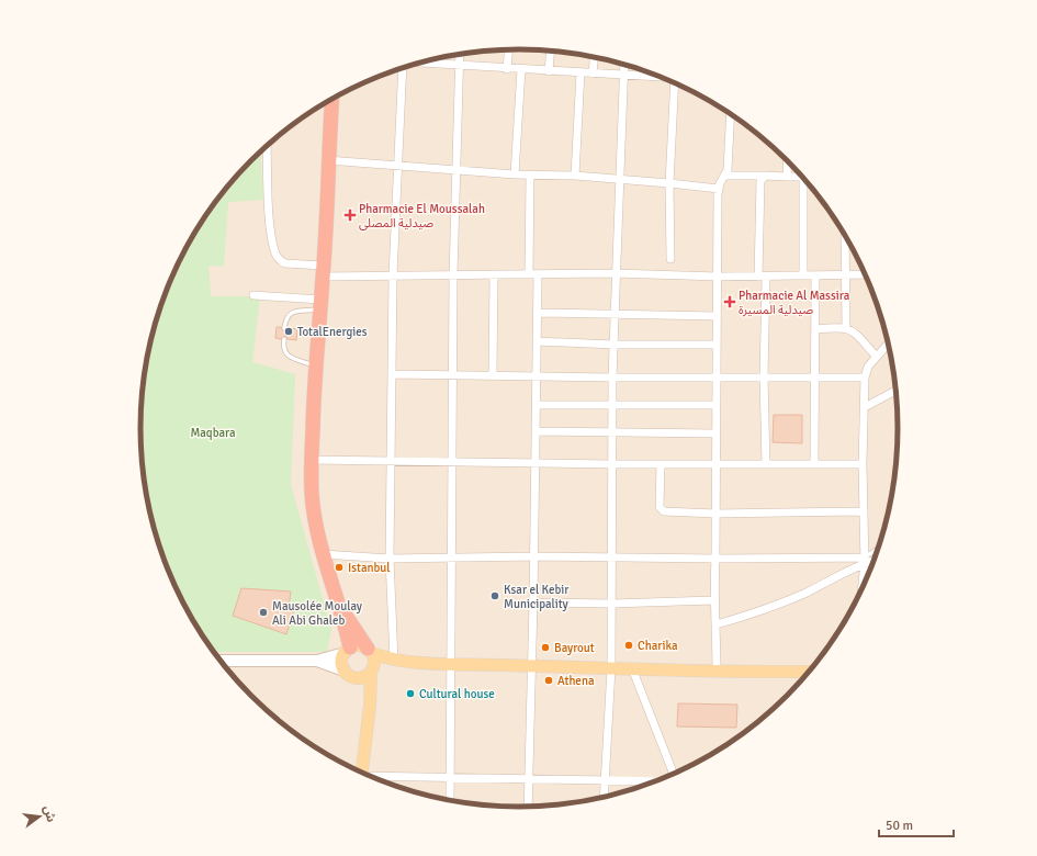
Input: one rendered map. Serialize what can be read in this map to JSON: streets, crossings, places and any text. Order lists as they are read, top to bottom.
{
  "parks": ["Maqbara"],
  "places": {
    "health": ["Pharmacie El Moussalah صيدلية المصلى", "Pharmacie Al Massira صيدلية المسيرة"],
    "other": [
      "TotalEnergies",
      "Istanbul",
      "Ksar el Kebir Municipality",
      "Mausolée Moulay Ali Abi Ghaleb",
      "Charika",
      "Bayrout",
      "Athena",
      "Cultural house"
    ]
  },
  "scale_bar": "50 m",
  "north": "right"
}
